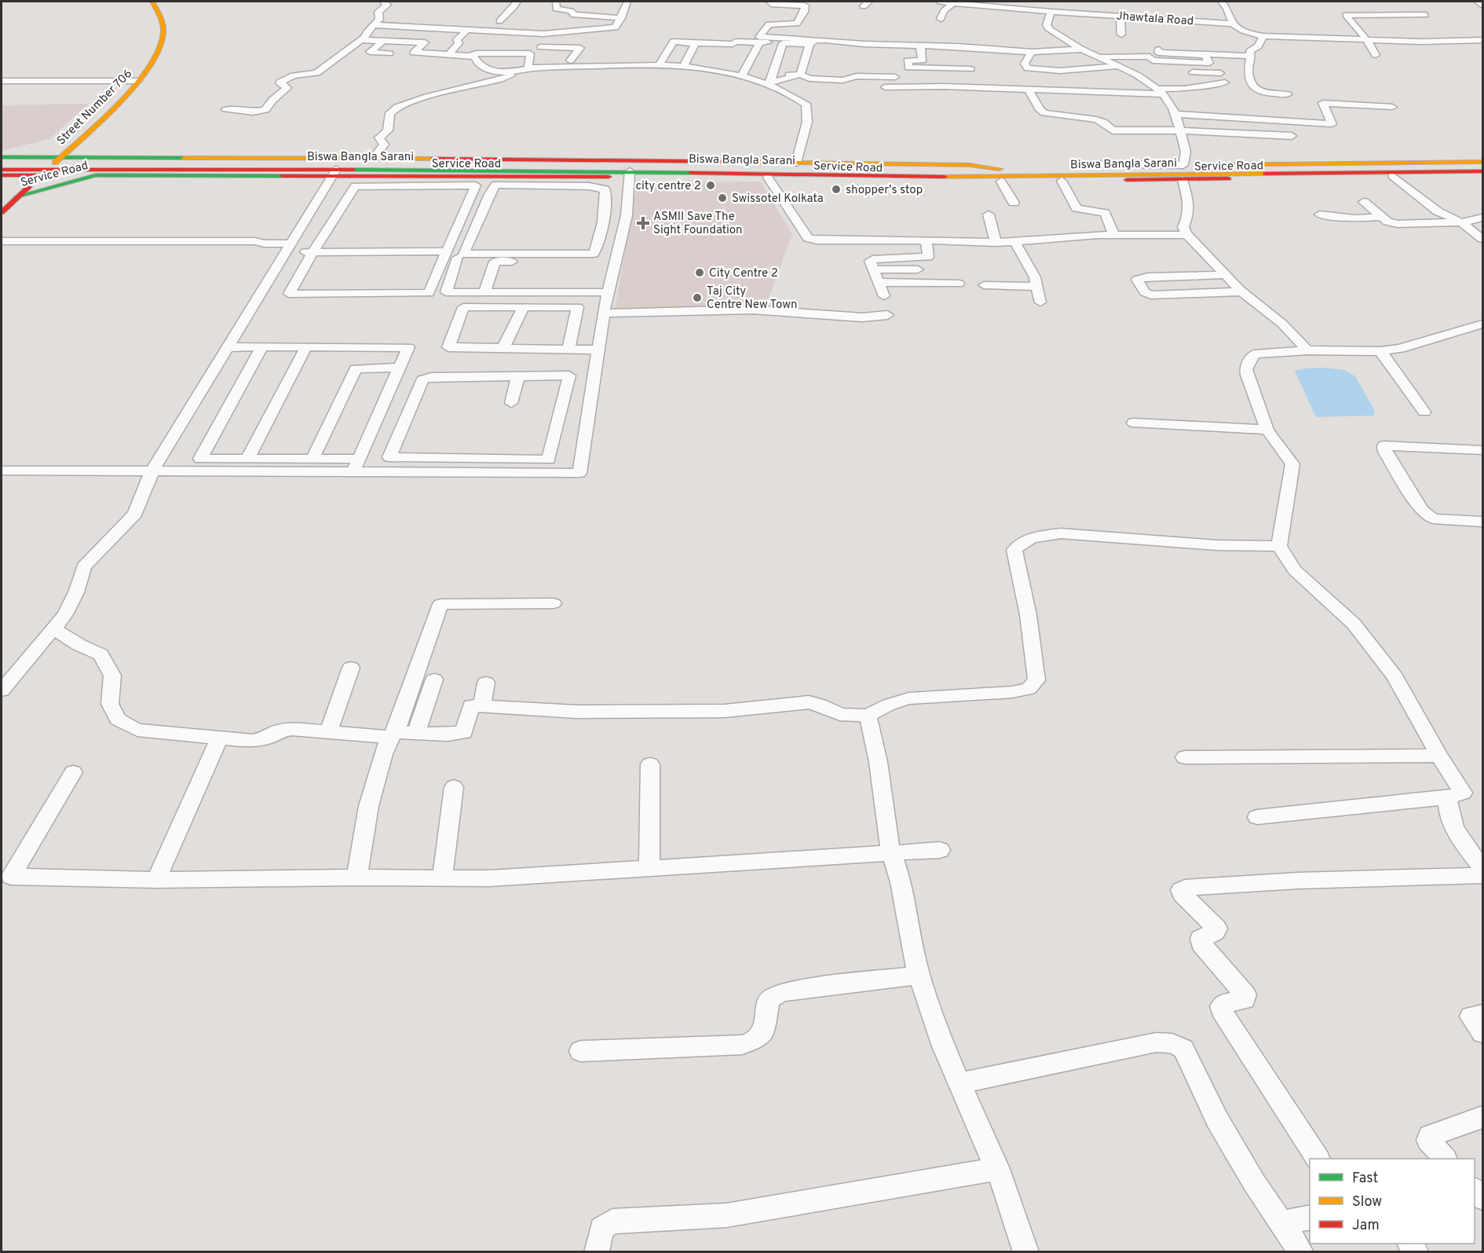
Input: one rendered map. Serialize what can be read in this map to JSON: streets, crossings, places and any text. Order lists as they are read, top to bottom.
{
  "streets": {
    "street": [
      "Jhawtala Road",
      "Street Number 706",
      "Biswa Bangla Sarani",
      "Service Road"
    ]
  },
  "crossings": [
    ["Street Number 706", "Biswa Bangla Sarani"],
    ["Street Number 706", "Service Road"],
    ["Biswa Bangla Sarani", "Service Road"]
  ],
  "places": {
    "other": [
      "city centre 2",
      "shopper's stop",
      "Swissotel Kolkata",
      "City Centre 2",
      "Taj City Centre New Town"
    ],
    "health": ["ASMII Save The Sight Foundation"]
  },
  "legend": ["Fast", "Slow", "Jam"]
}
